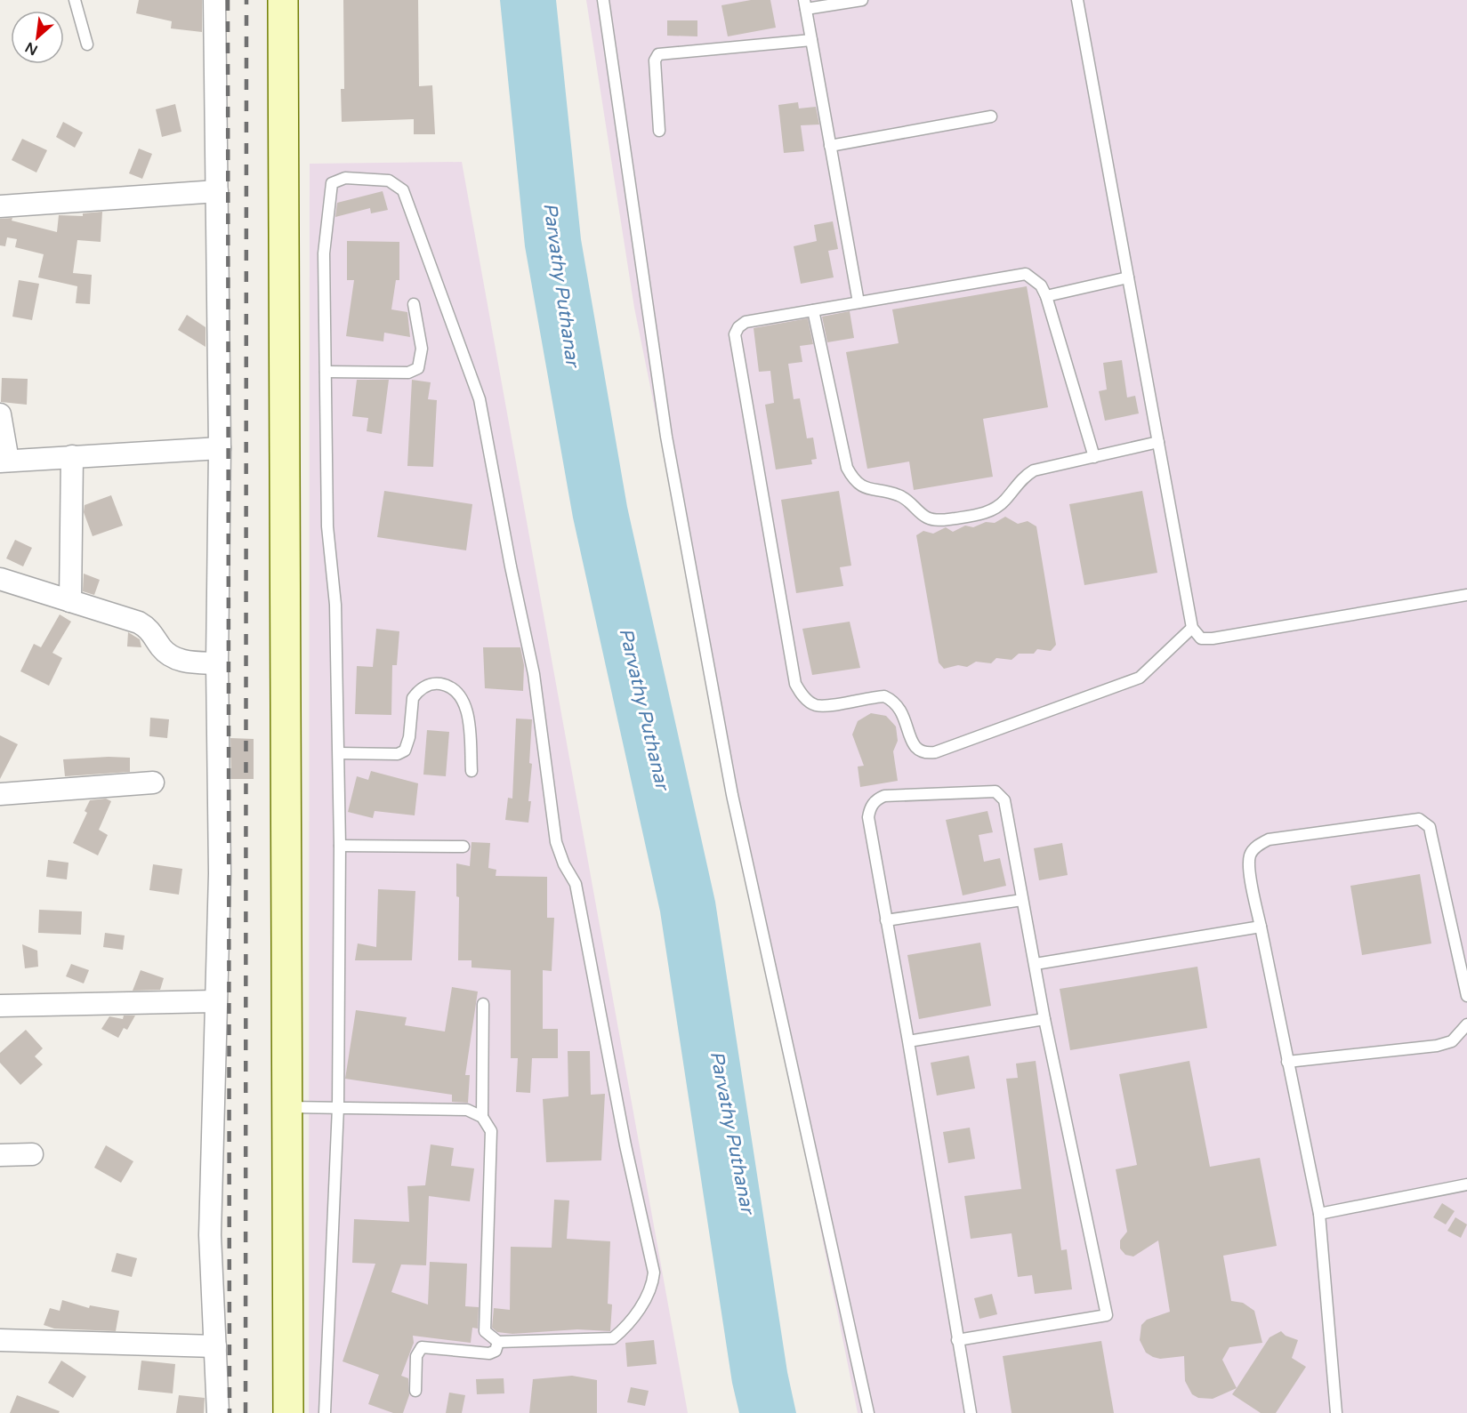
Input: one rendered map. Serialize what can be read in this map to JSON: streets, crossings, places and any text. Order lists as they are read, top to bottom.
{
  "water": ["Parvathy Puthanar"],
  "north": "bottom left"
}
